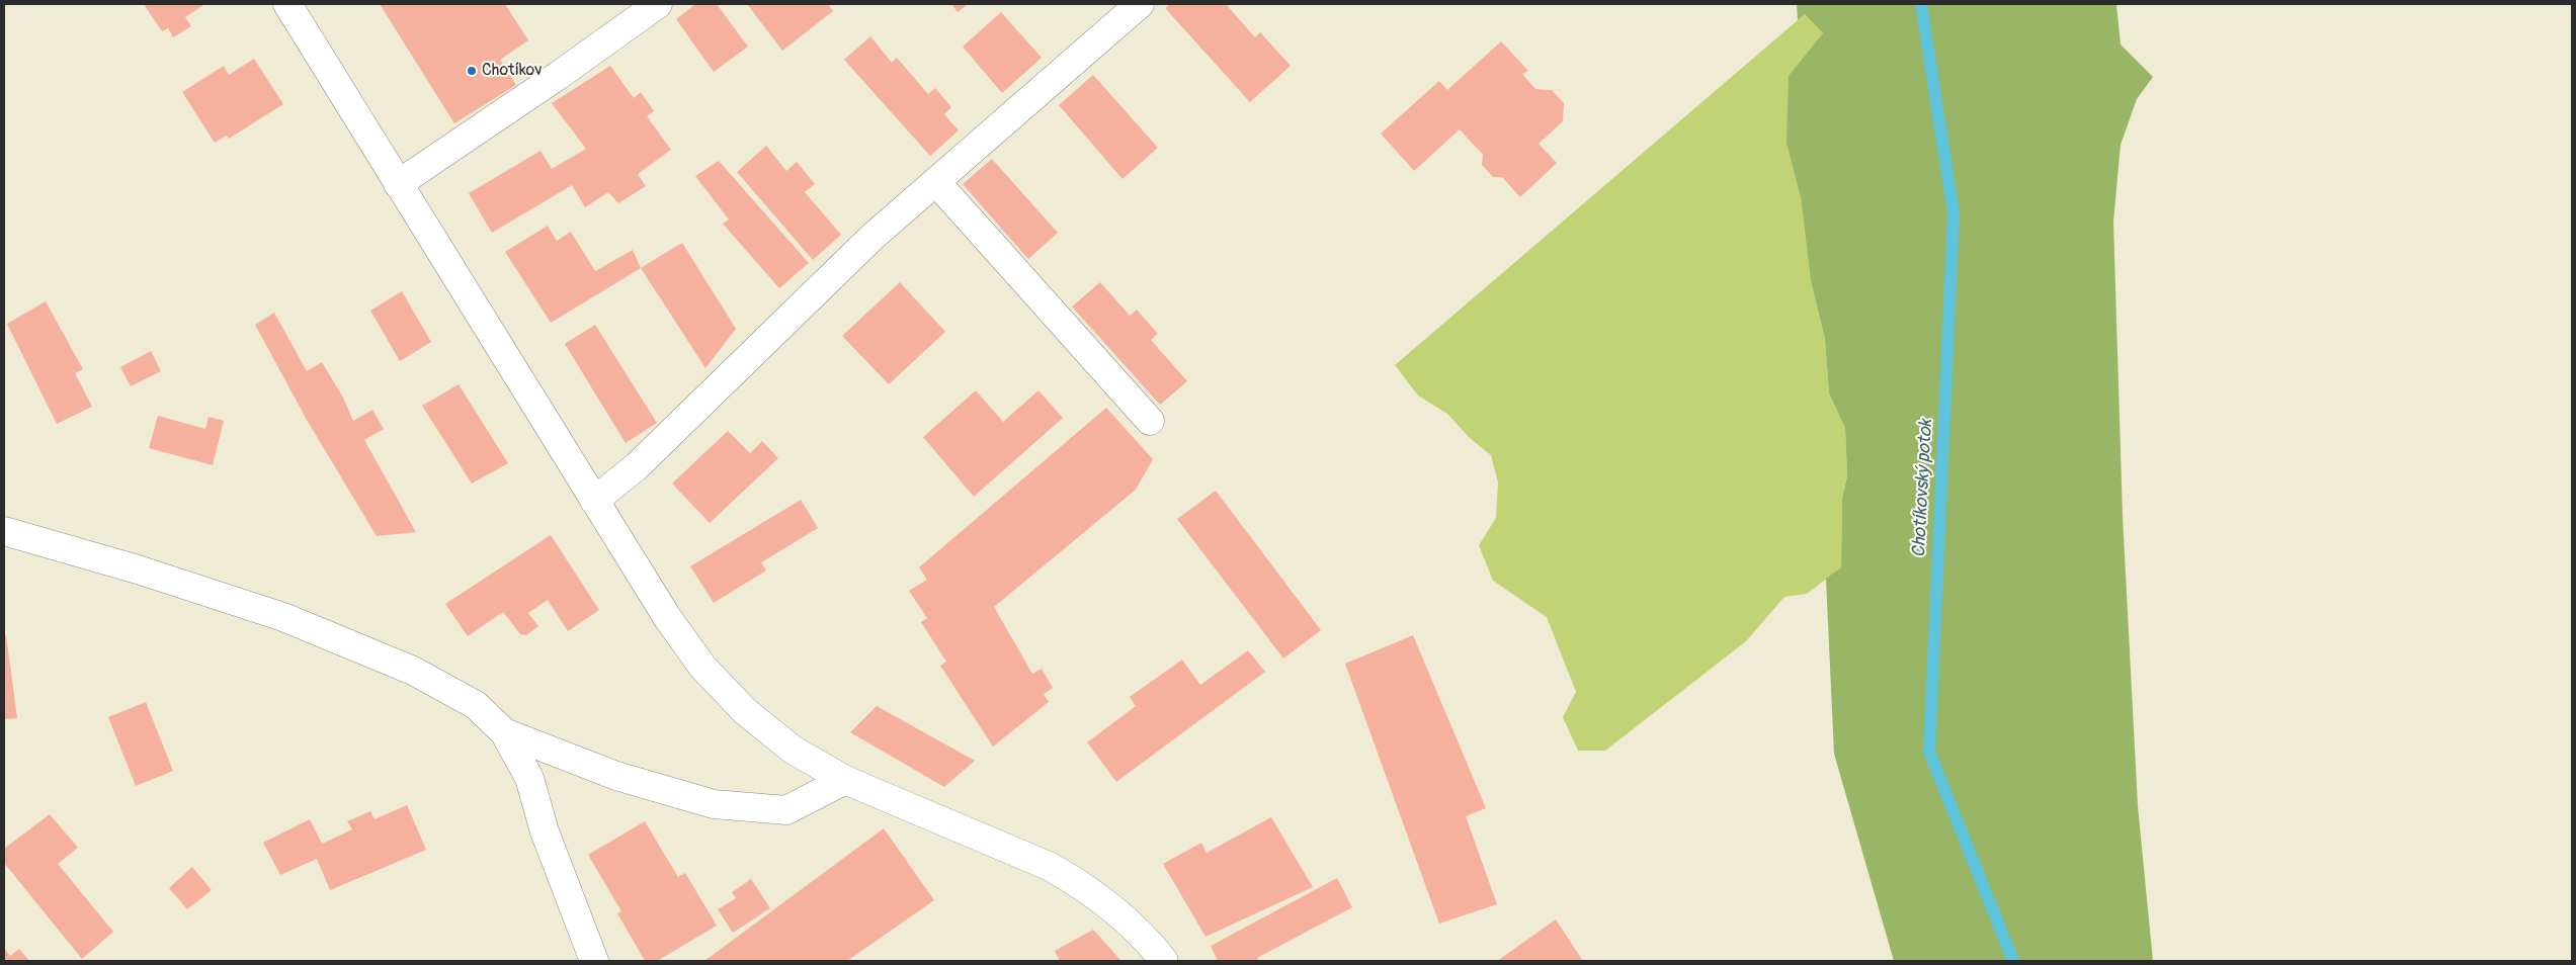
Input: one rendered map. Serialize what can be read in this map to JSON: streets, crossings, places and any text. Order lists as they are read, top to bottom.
{
  "water": ["Chotíkovský potok"],
  "places": ["Chotíkov"]
}
